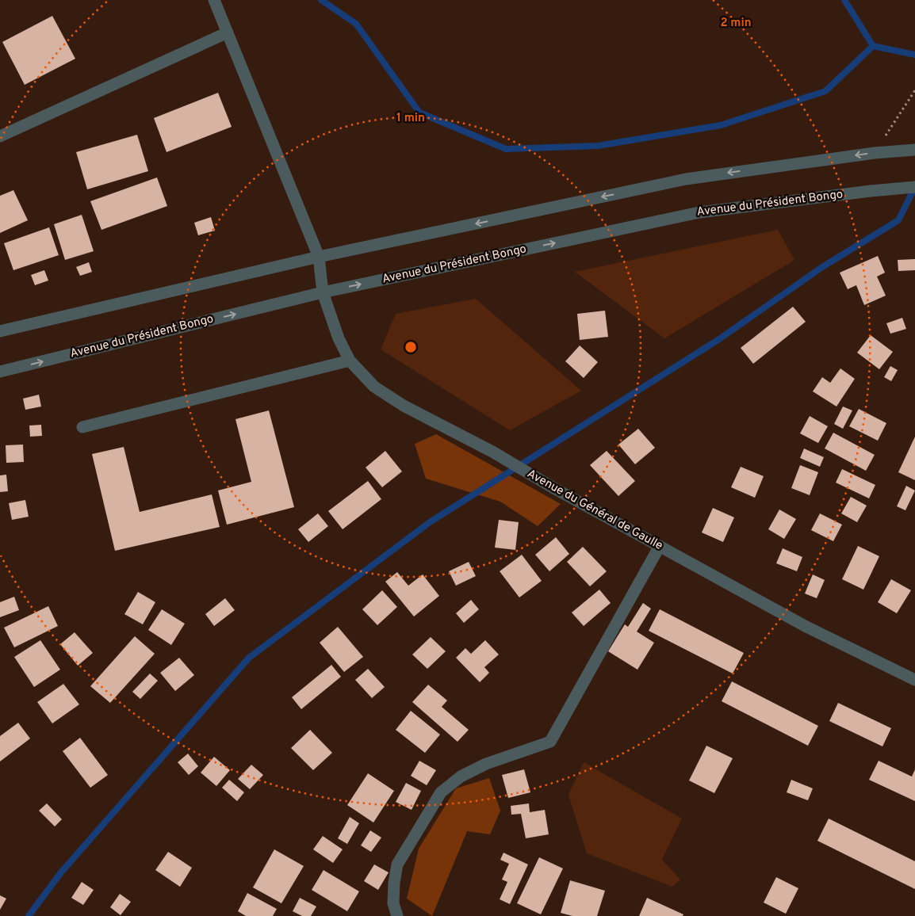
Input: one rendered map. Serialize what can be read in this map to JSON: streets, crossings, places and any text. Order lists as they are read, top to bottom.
{
  "streets": {
    "street": ["Avenue du Président Bongo", "Avenue du Général de Gaulle"]
  },
  "crossings": [
    ["Avenue du Président Bongo", "Avenue du Général de Gaulle"]
  ],
  "rings": ["2 min", "1 min"]
}
